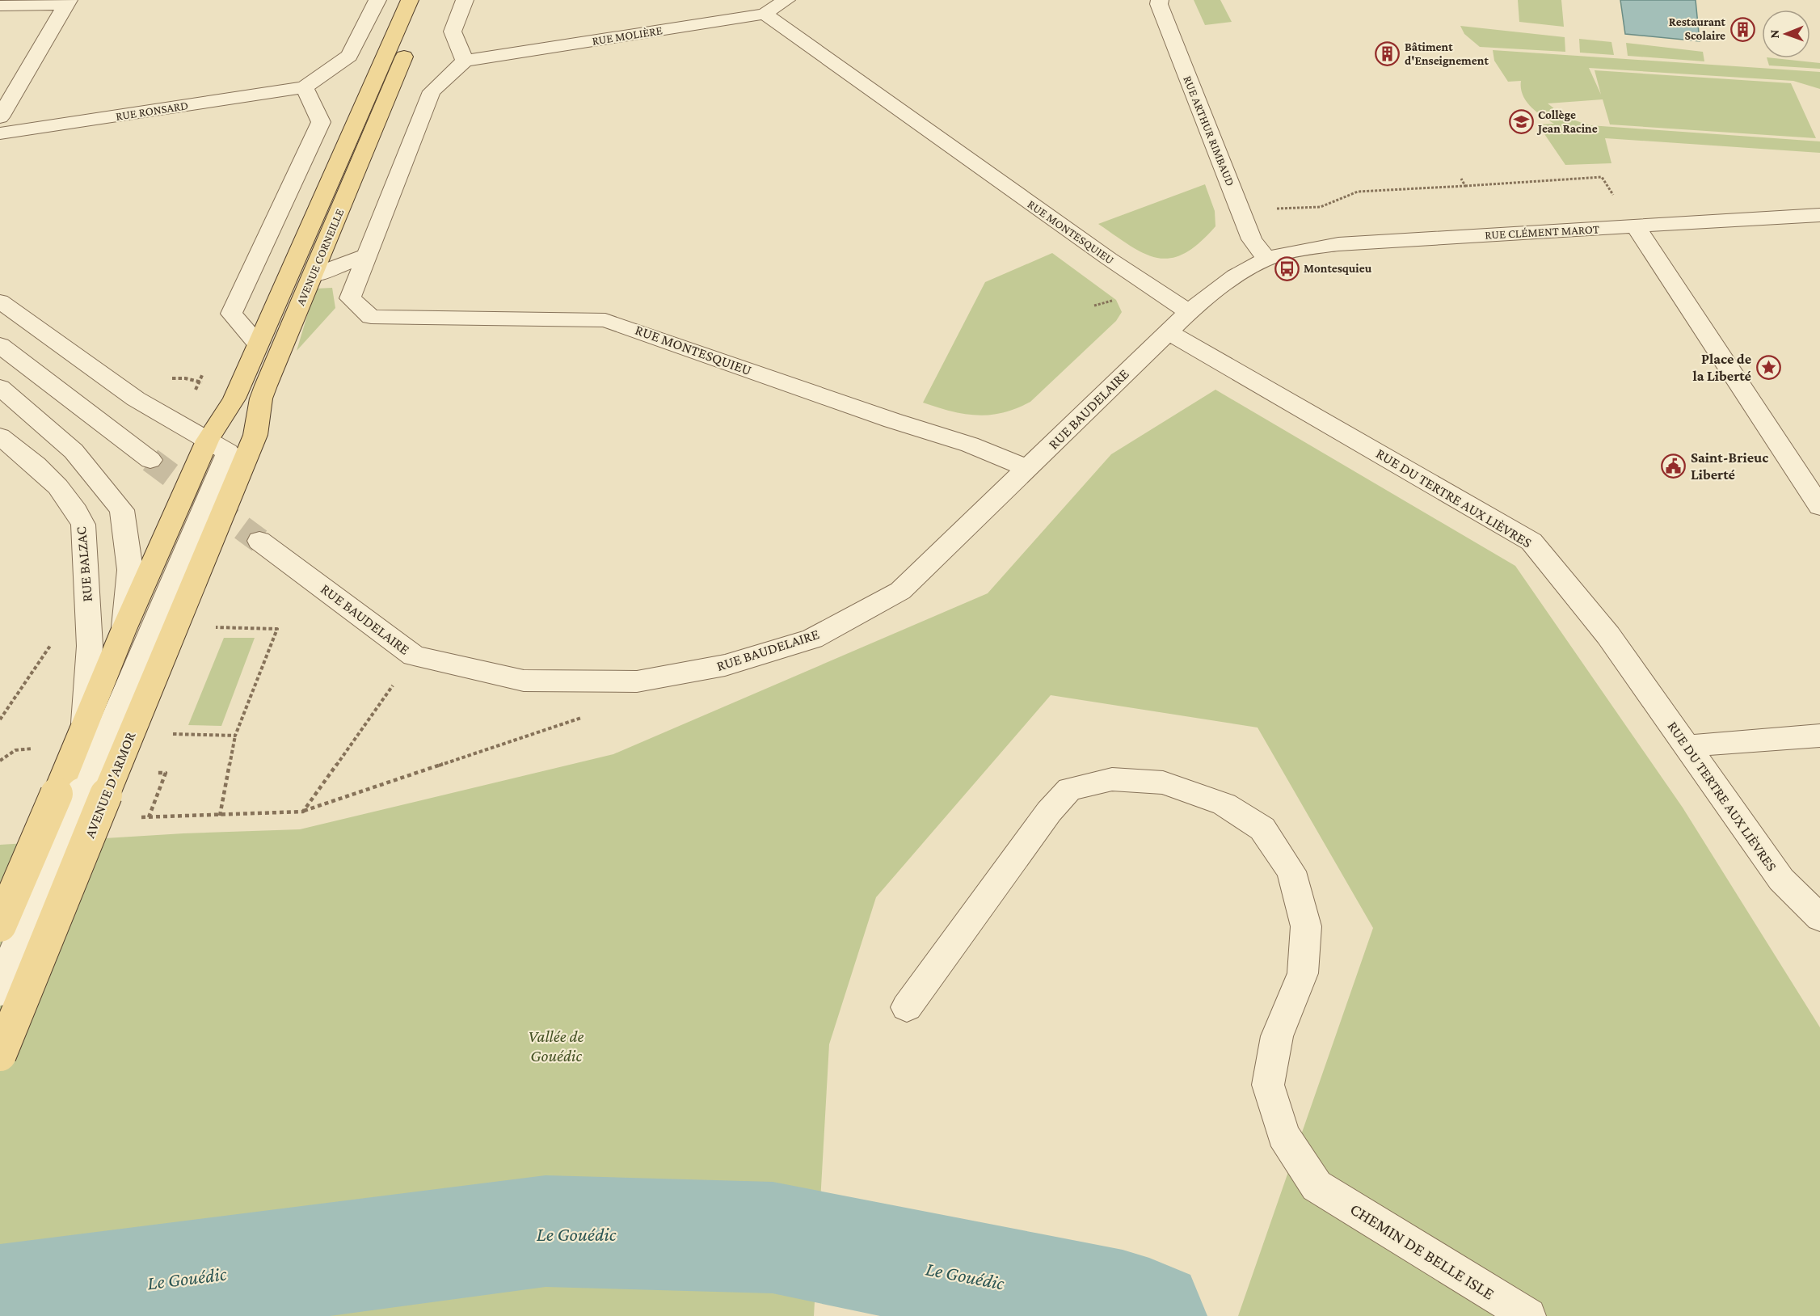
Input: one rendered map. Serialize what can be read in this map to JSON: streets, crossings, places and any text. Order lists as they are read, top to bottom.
{
  "streets": {
    "main road": ["AVENUE CORNEILLE", "AVENUE D'ARMOR"],
    "street": [
      "RUE MOLIÈRE",
      "RUE RONSARD",
      "RUE ARTHUR RIMBAUD",
      "RUE MONTESQUIEU",
      "RUE CLÉMENT MAROT",
      "RUE BAUDELAIRE",
      "RUE DU TERTRE AUX LIÈVRES",
      "RUE BALZAC",
      "CHEMIN DE BELLE ISLE"
    ]
  },
  "crossings": [
    ["RUE MOLIÈRE", "RUE MONTESQUIEU"],
    ["RUE ARTHUR RIMBAUD", "RUE CLÉMENT MAROT"],
    ["RUE ARTHUR RIMBAUD", "RUE BAUDELAIRE"],
    ["RUE MONTESQUIEU", "RUE BAUDELAIRE"],
    ["RUE CLÉMENT MAROT", "RUE BAUDELAIRE"],
    ["AVENUE CORNEILLE", "AVENUE D'ARMOR"],
    ["RUE BAUDELAIRE", "RUE DU TERTRE AUX LIÈVRES"],
    ["RUE BALZAC", "AVENUE D'ARMOR"]
  ],
  "water": ["Le Gouédic"],
  "parks": ["Vallée de Gouédic"],
  "places": {
    "building": ["Restaurant Scolaire", "Bâtiment d'Enseignement"],
    "school or university": ["Collège Jean Racine"],
    "bus stop": ["Montesquieu"],
    "place": ["Place de la Liberté"],
    "public building": ["Saint-Brieuc Liberté"]
  },
  "north": "left"
}
